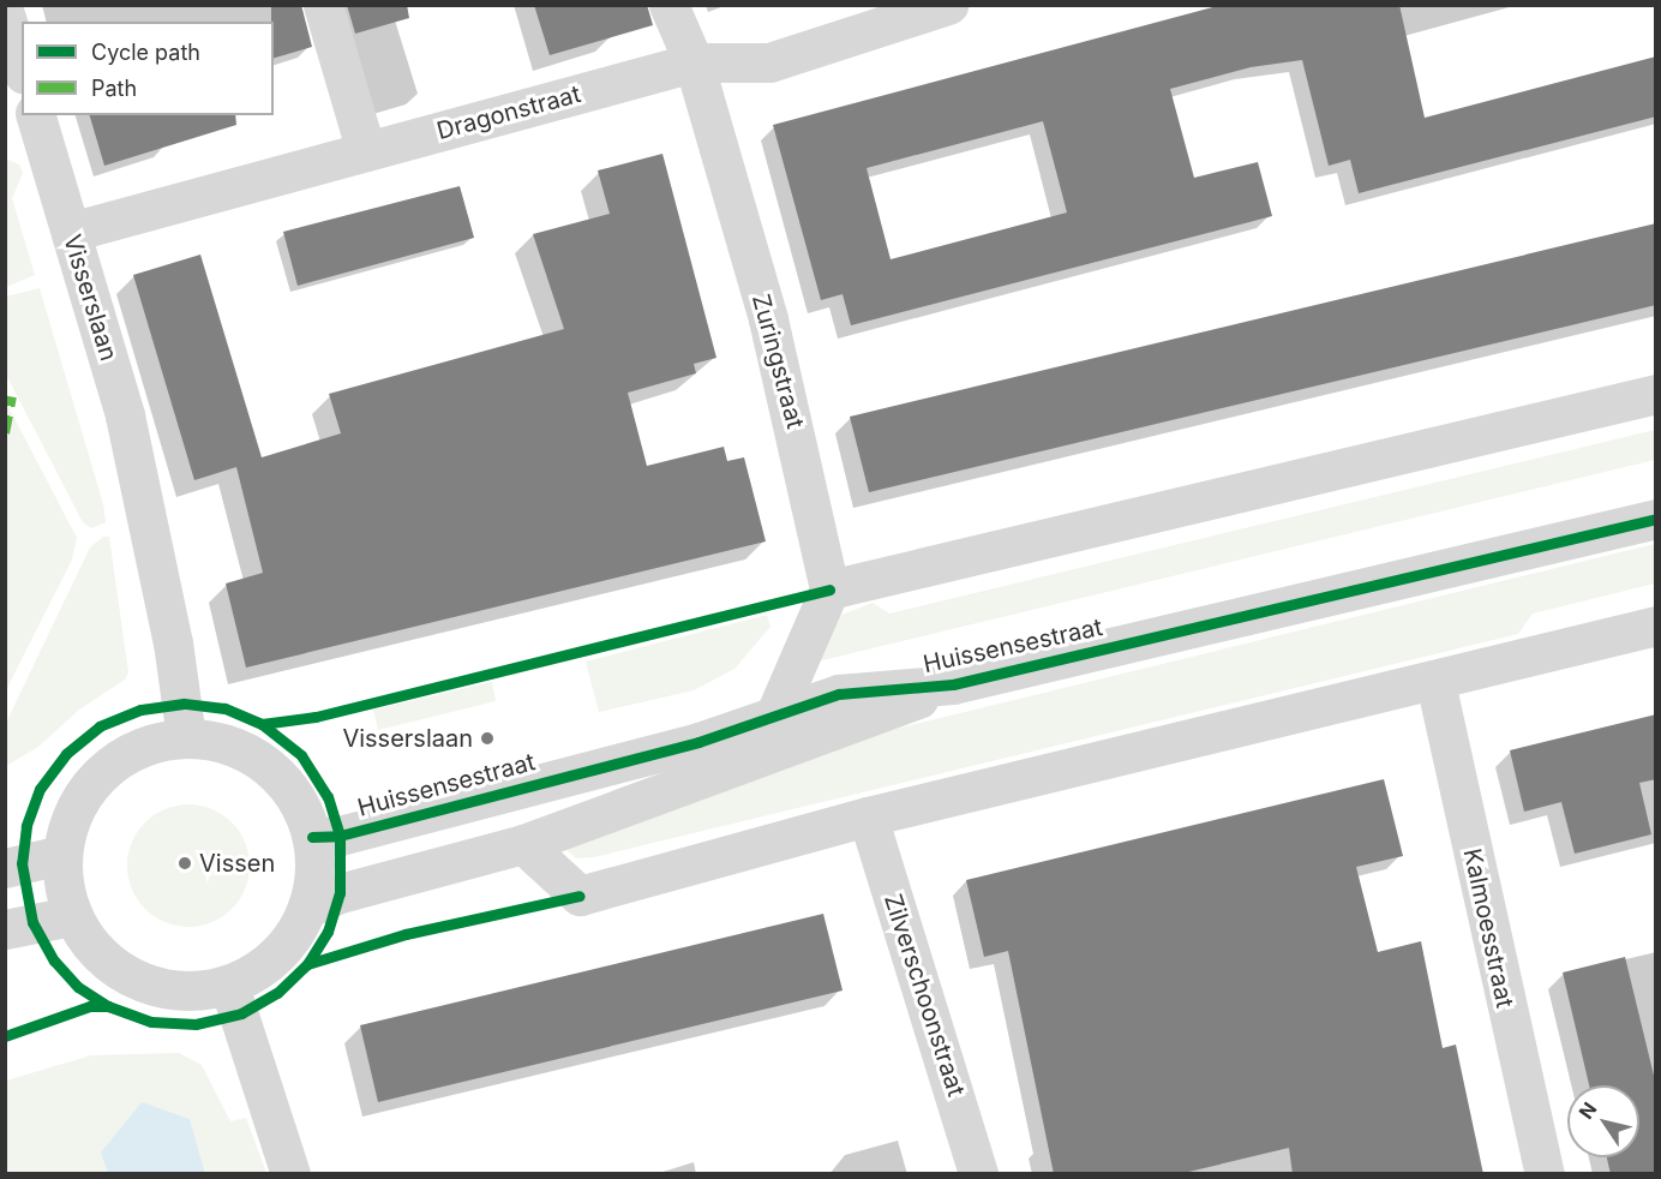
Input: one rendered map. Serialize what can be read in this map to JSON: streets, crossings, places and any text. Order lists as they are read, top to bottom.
{
  "streets": {
    "street": [
      "Dragonstraat",
      "Visserslaan",
      "Zuringstraat",
      "Huissensestraat",
      "Kalmoesstraat",
      "Zilverschoonstraat"
    ]
  },
  "crossings": [
    ["Dragonstraat", "Visserslaan"],
    ["Dragonstraat", "Zuringstraat"],
    ["Visserslaan", "Huissensestraat"]
  ],
  "places": ["Visserslaan", "Vissen"],
  "legend": ["Cycle path", "Path"],
  "north": "top left"
}
